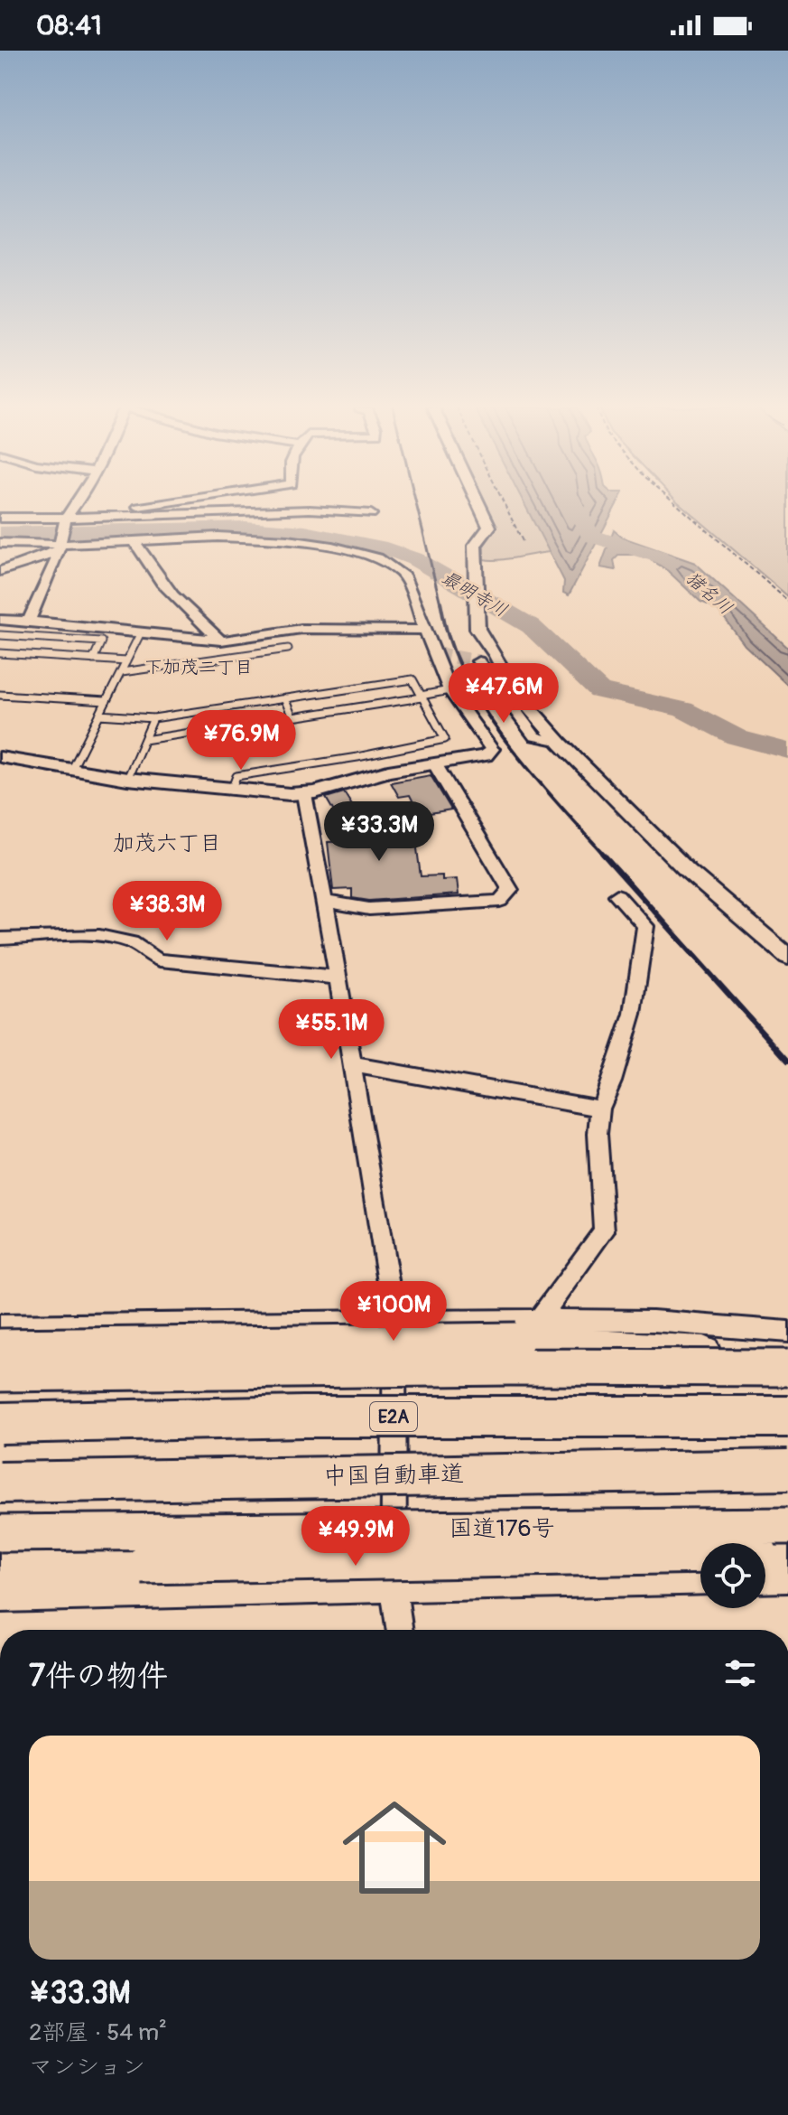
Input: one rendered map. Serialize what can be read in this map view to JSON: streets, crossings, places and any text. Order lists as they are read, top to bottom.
{
  "streets": {
    "highway": ["E2A", "中国自動車道", "国道176号"]
  },
  "districts": ["下加茂二丁目", "加茂六丁目"],
  "water": ["猪名川", "最明寺川"],
  "page": {
    "status": "08:41",
    "price": [
      "¥47.6M",
      "¥76.9M",
      "¥33.3M",
      "¥38.3M",
      "¥55.1M",
      "¥100M",
      "¥49.9M"
    ],
    "heading": "7件の物件",
    "list": [
      {
        "name": "¥33.3M",
        "note": "2部屋 · 54 m² · マンション"
      }
    ]
  }
}
